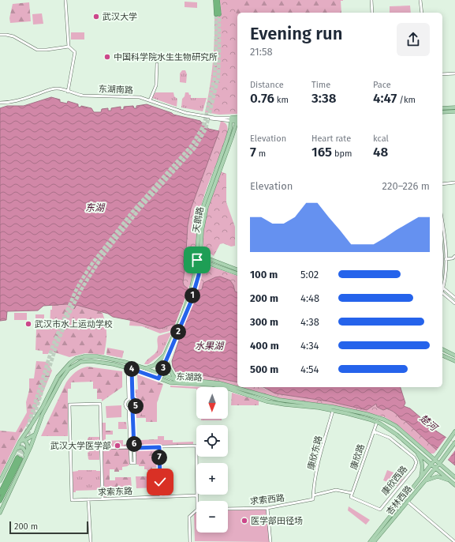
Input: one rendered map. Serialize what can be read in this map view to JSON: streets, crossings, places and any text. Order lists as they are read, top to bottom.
{
  "streets": {
    "main road": ["天鹅路", "东湖路", "杏林西路"],
    "street": [
      "东湖南路",
      "康欣东路",
      "康欣路",
      "康欣西路",
      "求索东路",
      "求索西路"
    ]
  },
  "crossings": [
    ["东湖南路", "天鹅路"],
    ["天鹅路", "东湖路"],
    ["东湖路", "康欣东路"],
    ["东湖路", "康欣路"],
    ["东湖路", "杏林西路"],
    ["康欣东路", "求索西路"],
    ["康欣路", "康欣西路"]
  ],
  "water": ["东湖", "水果湖", "楚河"],
  "places": [
    "武汉大学",
    "中国科学院水生生物研究所",
    "武汉市水上运动学校",
    "武汉大学医学部",
    "医学部田径场"
  ],
  "scale_bar": "200 m",
  "north": "bottom",
  "page": {
    "heading": ["Evening run", "21:58"],
    "stats": [
      ["Distance", "0.76 km"],
      ["Time", "3:38"],
      ["Pace", "4:47 /km"],
      ["Elevation", "7 m"],
      ["Heart rate", "165 bpm"],
      ["kcal", "48"]
    ],
    "chart": ["Elevation", "220–226 m"],
    "list": [
      {
        "name": "100 m",
        "note": "5:02"
      },
      {
        "name": "200 m",
        "note": "4:48"
      },
      {
        "name": "300 m",
        "note": "4:38"
      },
      {
        "name": "400 m",
        "note": "4:34"
      },
      {
        "name": "500 m",
        "note": "4:54"
      }
    ],
    "pins": [
      "1",
      "2",
      "3",
      "4",
      "5",
      "6",
      "7"
    ],
    "map_buttons": ["+", "−"],
    "scale": "200 m"
  }
}
